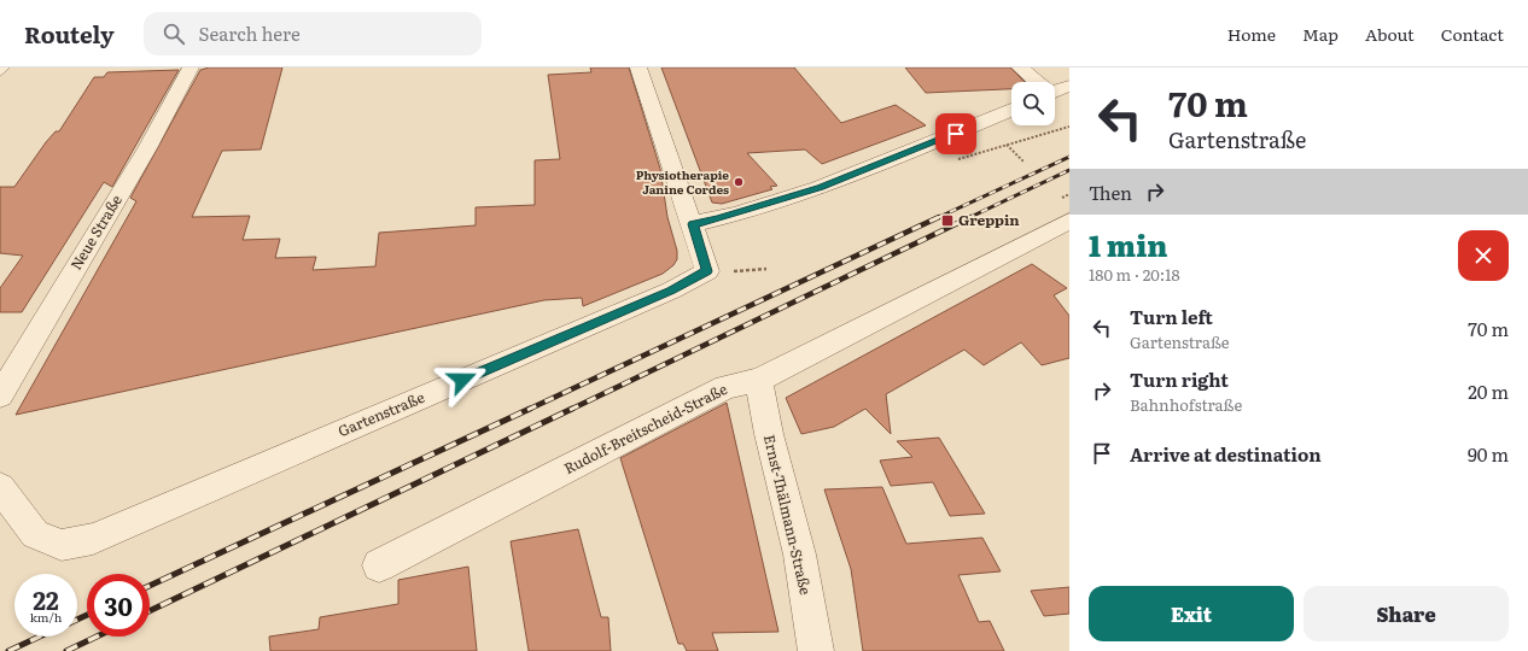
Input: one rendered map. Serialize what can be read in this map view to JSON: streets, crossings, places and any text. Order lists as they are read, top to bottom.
{
  "streets": {
    "street": [
      "Neue Straße",
      "Gartenstraße",
      "Rudolf-Breitscheid-Straße",
      "Ernst-Thälmann-Straße"
    ]
  },
  "crossings": [
    ["Rudolf-Breitscheid-Straße", "Ernst-Thälmann-Straße"]
  ],
  "places": {
    "other": ["Physiotherapie Janine Cordes"],
    "transit": ["Greppin"]
  },
  "page": {
    "header": "Routely",
    "search": "Search here",
    "nav": [
      "Home",
      "Map",
      "About",
      "Contact"
    ],
    "turn": ["70 m", "Gartenstraße"],
    "then": "Then",
    "heading": ["1 min", "180 m · 20:18"],
    "list": [
      {
        "name": "Turn left",
        "note": "Gartenstraße",
        "value": "70 m"
      },
      {
        "name": "Turn right",
        "note": "Bahnhofstraße",
        "value": "20 m"
      },
      {
        "name": "Arrive at destination",
        "value": "90 m"
      }
    ],
    "speed": "22 km/h",
    "limit": "30",
    "buttons": ["Exit", "Share"]
  }
}
